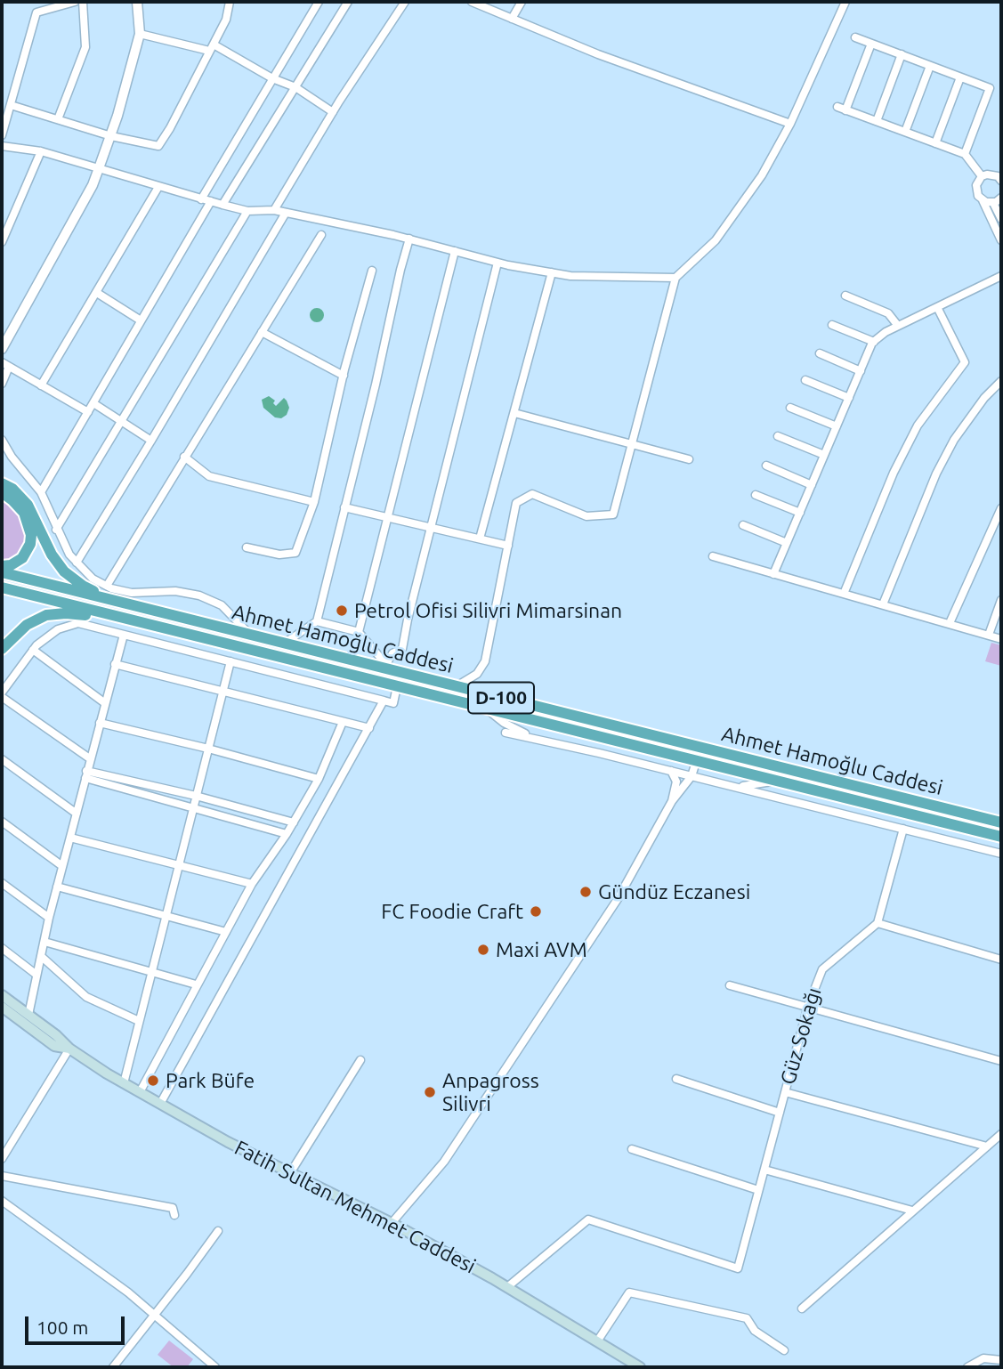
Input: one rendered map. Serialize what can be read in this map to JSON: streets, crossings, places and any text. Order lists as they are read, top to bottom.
{
  "streets": {
    "highway": ["Ahmet Hamoğlu Caddesi", "D-100"],
    "main road": ["Fatih Sultan Mehmet Caddesi"],
    "street": ["Güz Sokağı"]
  },
  "crossings": [
    ["Güz Sokağı", "Fatih Sultan Mehmet Caddesi"]
  ],
  "places": [
    "Petrol Ofisi Silivri Mimarsinan",
    "Gündüz Eczanesi",
    "FC Foodie Craft",
    "Maxi AVM",
    "Park Büfe",
    "Anpagross Silivri"
  ],
  "scale_bar": "100 m"
}
